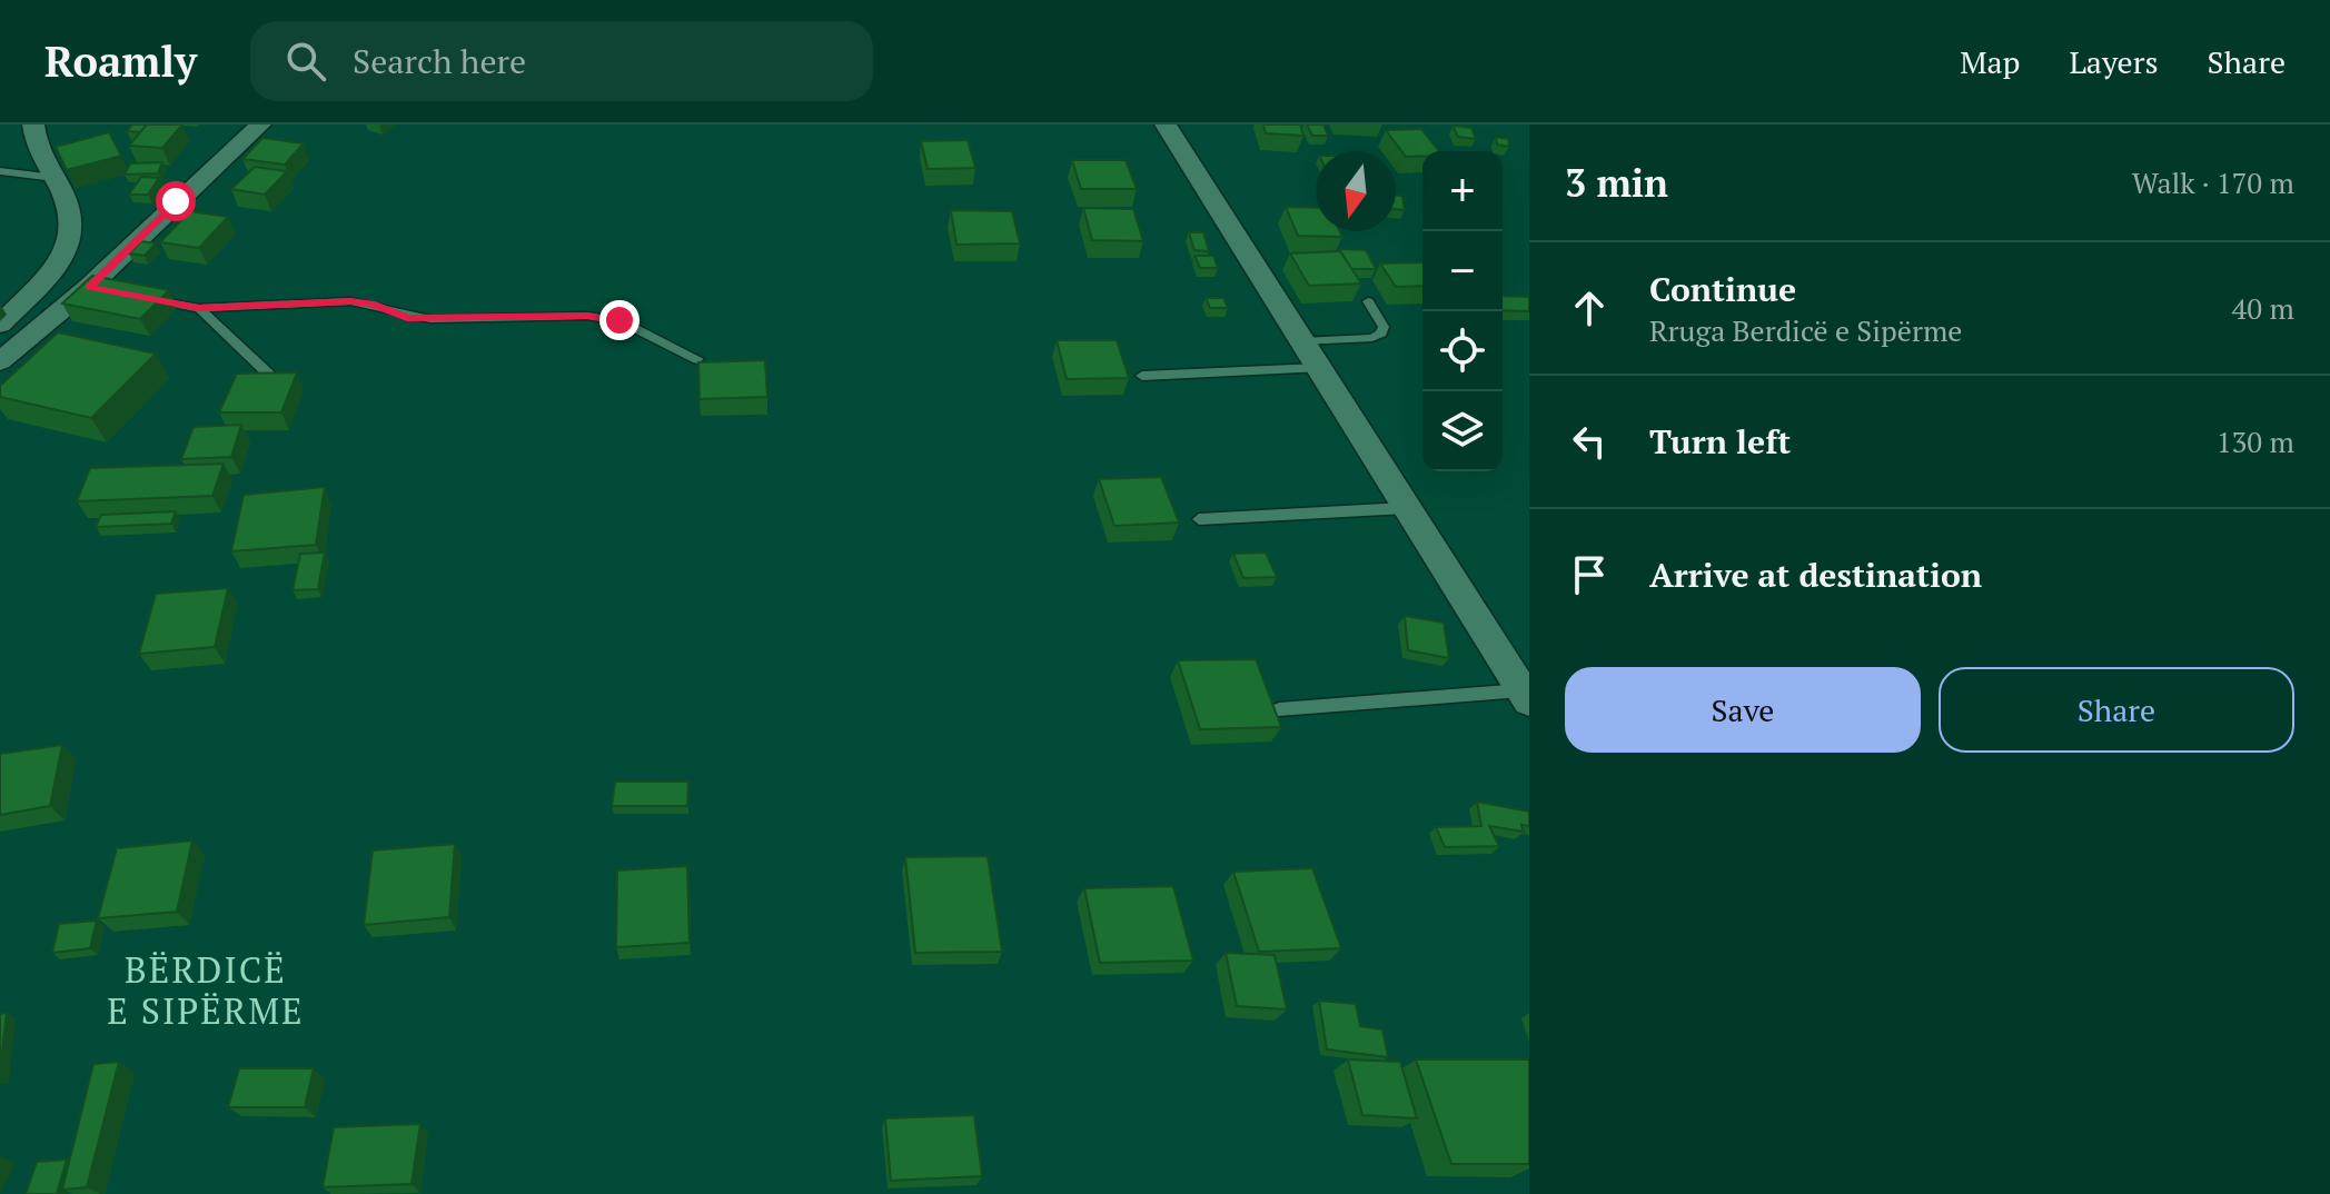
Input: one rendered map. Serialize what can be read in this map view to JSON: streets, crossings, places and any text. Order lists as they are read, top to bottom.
{
  "districts": ["BËRDICË E SIPËRME"],
  "north": "bottom",
  "page": {
    "header": "Roamly",
    "search": "Search here",
    "nav": ["Map", "Layers", "Share"],
    "heading": ["3 min", "Walk · 170 m"],
    "map_buttons": ["+", "−"],
    "list": [
      ["Continue", "Rruga Berdicë e Sipërme", "40 m"],
      ["Turn left", "130 m"],
      "Arrive at destination"
    ],
    "buttons": ["Save", "Share"]
  }
}
